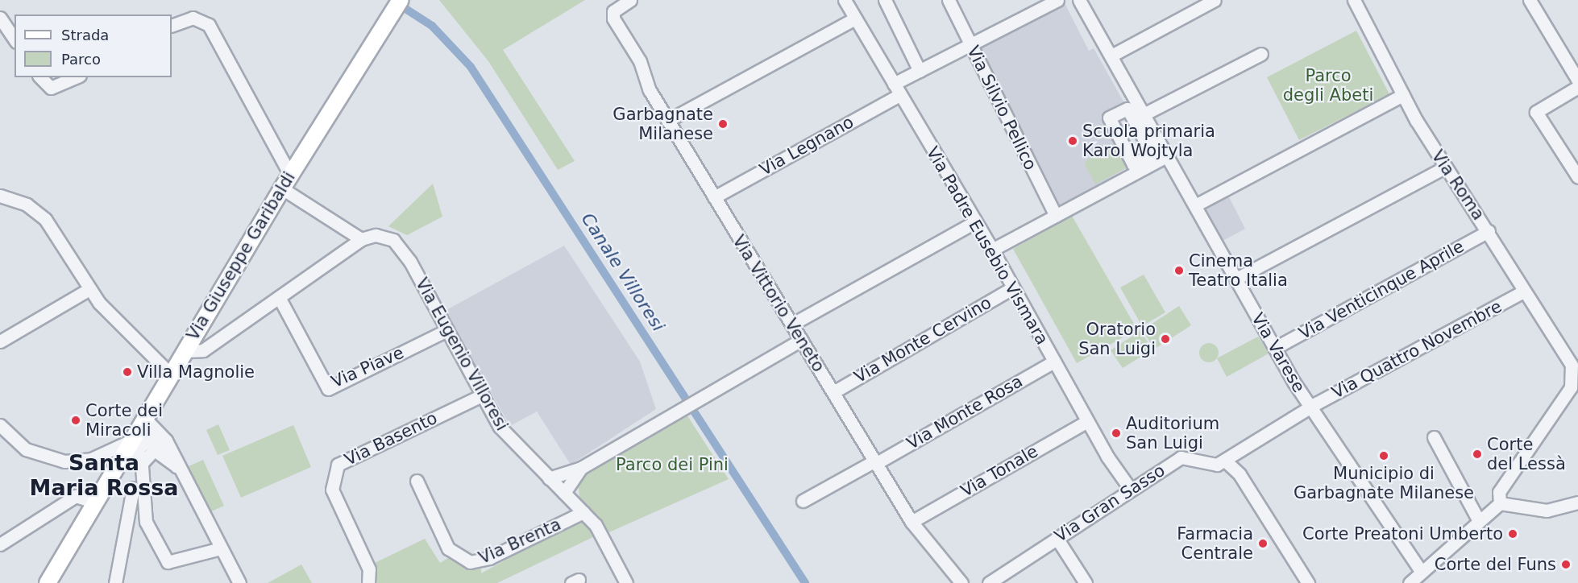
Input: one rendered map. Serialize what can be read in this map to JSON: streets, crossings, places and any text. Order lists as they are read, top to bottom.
{
  "streets": {
    "main road": ["Via Giuseppe Garibaldi"],
    "street": [
      "Via Silvio Pellico",
      "Via Legnano",
      "Via Roma",
      "Via Padre Eusebio Vismara",
      "Via Venticinque Aprile",
      "Via Vittorio Veneto",
      "Via Monte Cervino",
      "Via Quattro Novembre",
      "Via Varese",
      "Via Eugenio Villoresi",
      "Via Piave",
      "Via Monte Rosa",
      "Via Basento",
      "Via Tonale",
      "Via Gran Sasso",
      "Via Brenta"
    ]
  },
  "crossings": [
    ["Via Silvio Pellico", "Via Legnano"],
    ["Via Legnano", "Via Padre Eusebio Vismara"],
    ["Via Legnano", "Via Vittorio Veneto"],
    ["Via Roma", "Via Venticinque Aprile"],
    ["Via Roma", "Via Quattro Novembre"],
    ["Via Padre Eusebio Vismara", "Via Monte Cervino"],
    ["Via Padre Eusebio Vismara", "Via Monte Rosa"],
    ["Via Padre Eusebio Vismara", "Via Tonale"],
    ["Via Padre Eusebio Vismara", "Via Gran Sasso"],
    ["Via Giuseppe Garibaldi", "Via Eugenio Villoresi"],
    ["Via Venticinque Aprile", "Via Varese"],
    ["Via Vittorio Veneto", "Via Monte Cervino"],
    ["Via Vittorio Veneto", "Via Monte Rosa"],
    ["Via Vittorio Veneto", "Via Tonale"],
    ["Via Quattro Novembre", "Via Varese"],
    ["Via Quattro Novembre", "Via Gran Sasso"],
    ["Via Varese", "Via Gran Sasso"],
    ["Via Eugenio Villoresi", "Via Piave"],
    ["Via Eugenio Villoresi", "Via Basento"],
    ["Via Eugenio Villoresi", "Via Brenta"]
  ],
  "districts": ["Santa Maria Rossa"],
  "water": ["Canale Villoresi"],
  "parks": ["Parco degli Abeti", "Parco dei Pini"],
  "places": [
    "Garbagnate Milanese",
    "Scuola primaria Karol Wojtyla",
    "Cinema Teatro Italia",
    "Oratorio San Luigi",
    "Villa Magnolie",
    "Corte dei Miracoli",
    "Auditorium San Luigi",
    "Corte del Lessà",
    "Municipio di Garbagnate Milanese",
    "Corte Preatoni Umberto",
    "Farmacia Centrale",
    "Corte del Funs"
  ],
  "legend": ["Strada", "Parco"]
}
